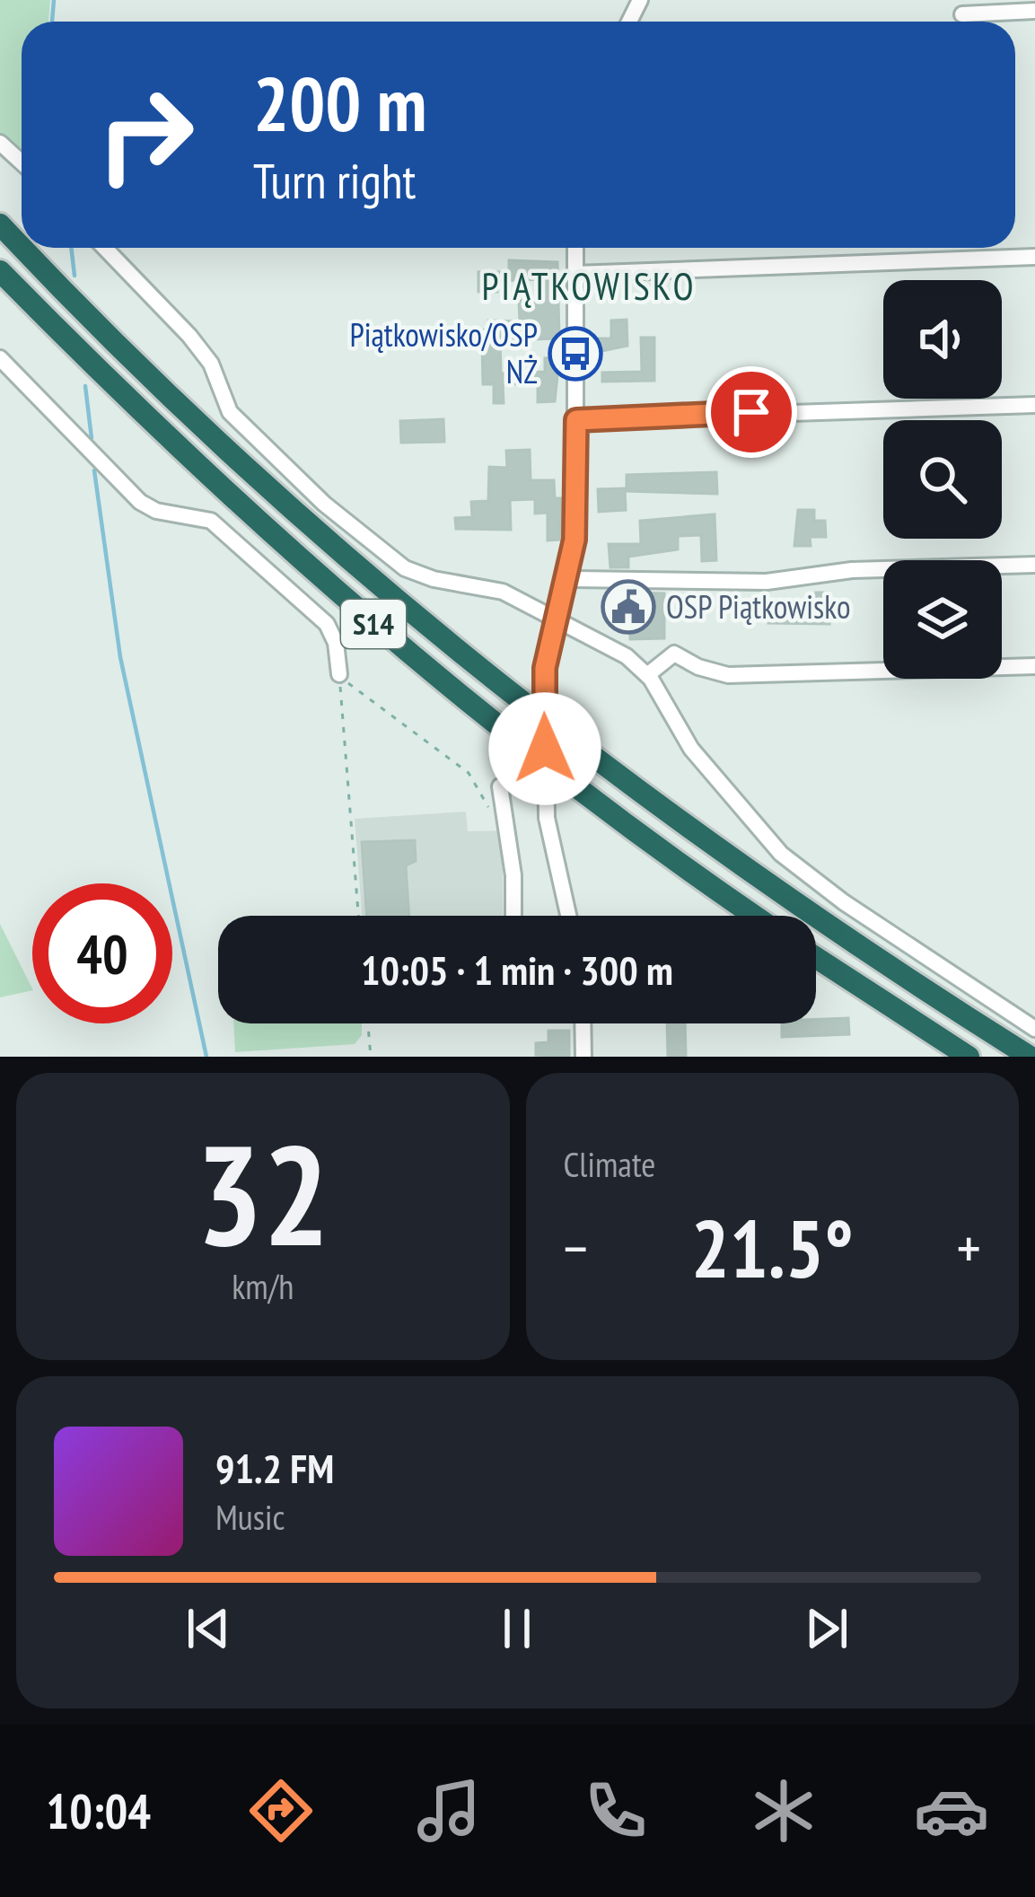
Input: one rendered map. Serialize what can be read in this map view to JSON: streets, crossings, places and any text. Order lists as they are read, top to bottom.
{
  "streets": {
    "highway": ["S14"]
  },
  "districts": ["PIĄTKOWISKO"],
  "places": {
    "bus stop": ["Piątkowisko/OSP NŻ"],
    "public building": ["OSP Piątkowisko"]
  },
  "page": {
    "turn": ["200 m", "Turn right"],
    "limit": "40",
    "trip": "10:05 · 1 min · 300 m",
    "tile": [
      ["32", "km/h"],
      "Climate"
    ],
    "heat": ["−", "21.5°", "+"],
    "song": ["91.2 FM", "Music"],
    "tabs": "10:04"
  }
}
